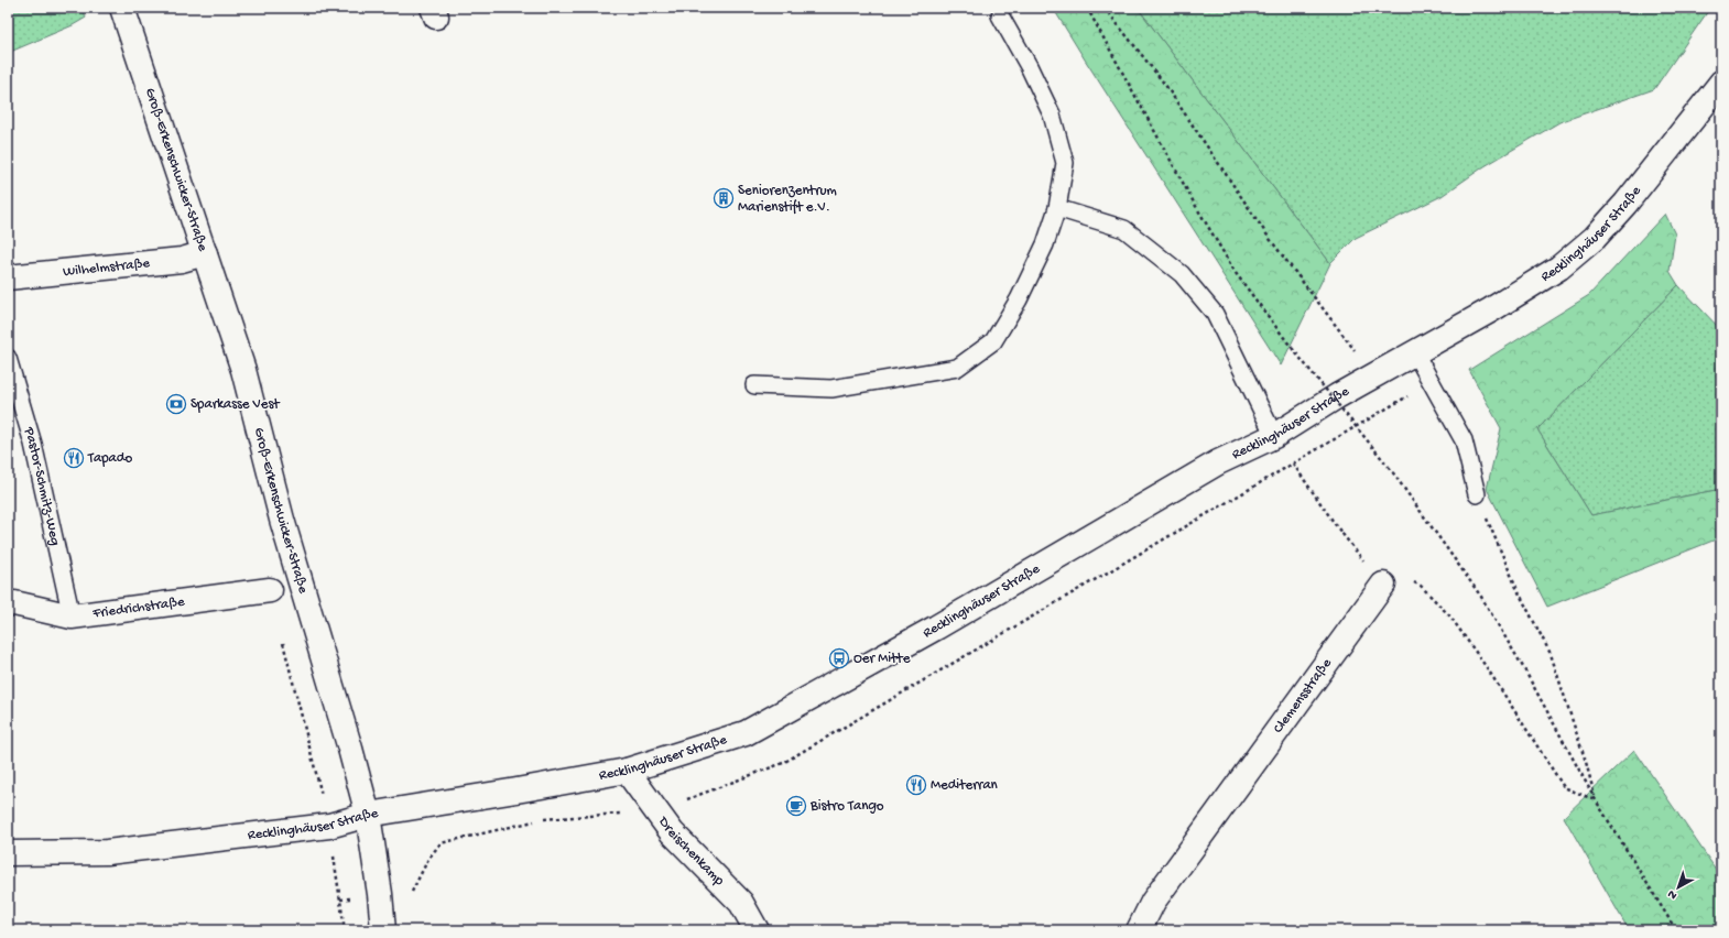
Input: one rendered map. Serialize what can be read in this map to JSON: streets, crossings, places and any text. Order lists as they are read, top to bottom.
{
  "streets": {
    "street": [
      "Groß-Erkenschwicker-Straße",
      "Recklinghäuser Straße",
      "Wilhelmstraße",
      "Friedrichstraße",
      "Clemensstraße",
      "Dreischenkamp"
    ],
    "lane": ["Pastor-Schmitz-Weg"]
  },
  "crossings": [
    ["Groß-Erkenschwicker-Straße", "Recklinghäuser Straße"],
    ["Groß-Erkenschwicker-Straße", "Wilhelmstraße"],
    ["Recklinghäuser Straße", "Dreischenkamp"],
    ["Pastor-Schmitz-Weg", "Friedrichstraße"]
  ],
  "places": {
    "building": ["Seniorenzentrum Marienstift e.V."],
    "bank": ["Sparkasse Vest"],
    "restaurant": ["Tapado", "Mediterran"],
    "bus stop": ["Oer Mitte"],
    "cafe": ["Bistro Tango"]
  },
  "north": "bottom left"
}
